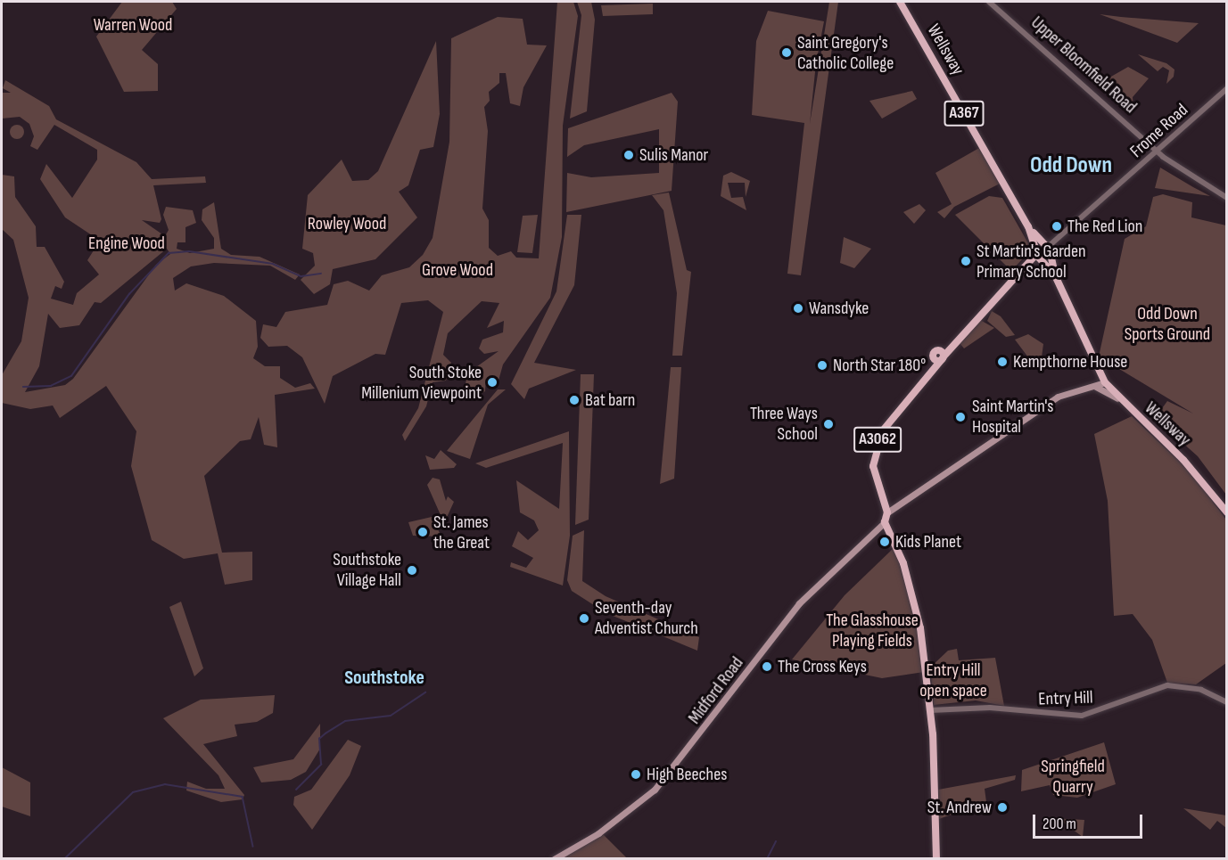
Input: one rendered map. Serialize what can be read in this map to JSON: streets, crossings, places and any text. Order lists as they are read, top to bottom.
{
  "streets": {
    "main road": [
      "Wellsway",
      "A367",
      "A3062",
      "Midford Road"
    ],
    "street": ["Upper Bloomfield Road", "Frome Road", "Entry Hill"]
  },
  "crossings": [
    ["Wellsway", "Frome Road"],
    ["Wellsway", "A3062"],
    ["Upper Bloomfield Road", "Frome Road"]
  ],
  "districts": ["Odd Down", "Southstoke"],
  "parks": [
    "Warren Wood",
    "Rowley Wood",
    "Engine Wood",
    "Grove Wood",
    "Odd Down Sports Ground",
    "The Glasshouse Playing Fields",
    "Entry Hill open space",
    "Springfield Quarry"
  ],
  "places": [
    "Saint Gregory's Catholic College",
    "Sulis Manor",
    "The Red Lion",
    "St Martin's Garden Primary School",
    "Wansdyke",
    "Kempthorne House",
    "North Star 180°",
    "South Stoke Millenium Viewpoint",
    "Bat barn",
    "Saint Martin's Hospital",
    "Three Ways School",
    "St. James the Great",
    "Kids Planet",
    "Southstoke Village Hall",
    "Seventh-day Adventist Church",
    "The Cross Keys",
    "High Beeches",
    "St. Andrew"
  ],
  "scale_bar": "200 m"
}
